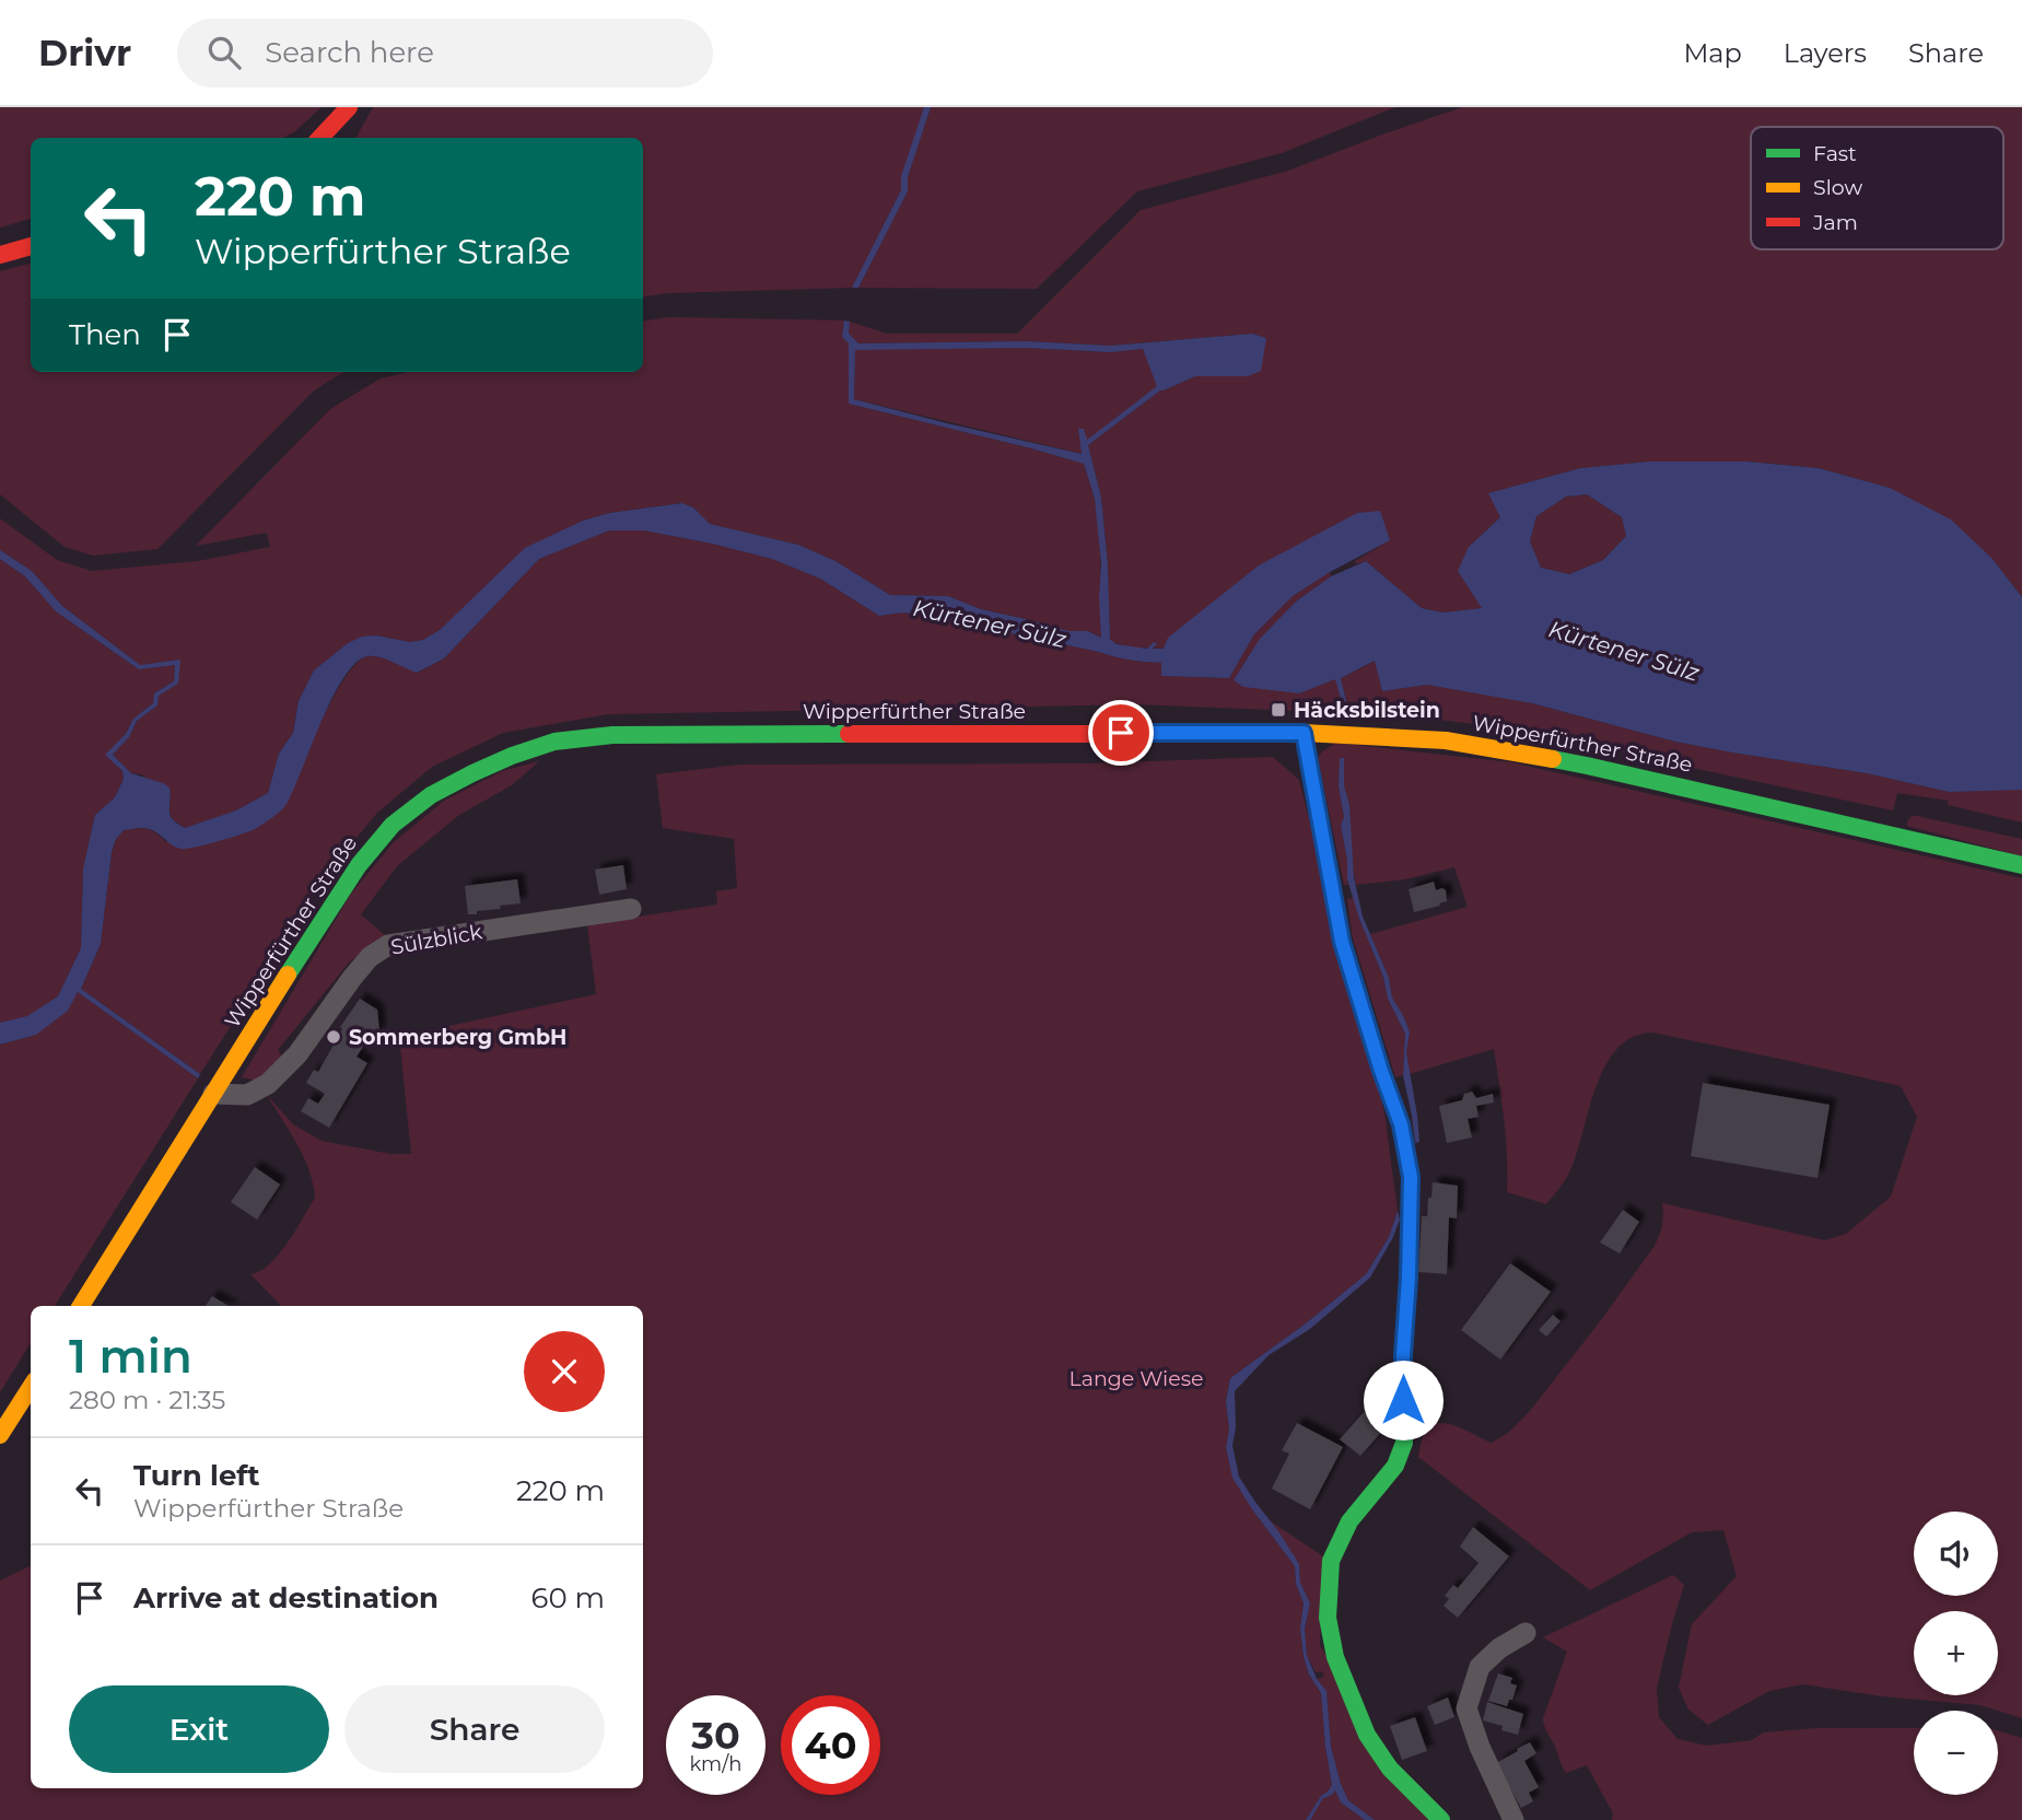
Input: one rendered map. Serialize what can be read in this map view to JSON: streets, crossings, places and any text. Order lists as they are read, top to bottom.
{
  "streets": {
    "main road": ["Wipperfürther Straße"],
    "street": ["Sülzblick"]
  },
  "crossings": [
    ["Wipperfürther Straße", "Sülzblick"]
  ],
  "water": ["Kürtener Sülz"],
  "parks": ["Lange Wiese"],
  "places": {
    "transit": ["Häcksbilstein"],
    "other": ["Sommerberg GmbH"]
  },
  "legend": ["Fast", "Slow", "Jam"],
  "page": {
    "header": "Drivr",
    "search": "Search here",
    "nav": ["Map", "Layers", "Share"],
    "turn": ["220 m", "Wipperfürther Straße"],
    "then": "Then",
    "heading": ["1 min", "280 m · 21:35"],
    "list": [
      {
        "name": "Turn left",
        "note": "Wipperfürther Straße",
        "value": "220 m"
      },
      {
        "name": "Arrive at destination",
        "value": "60 m"
      }
    ],
    "map_buttons": ["+", "−"],
    "buttons": ["Exit", "Share"],
    "speed": "30 km/h",
    "limit": "40"
  }
}
